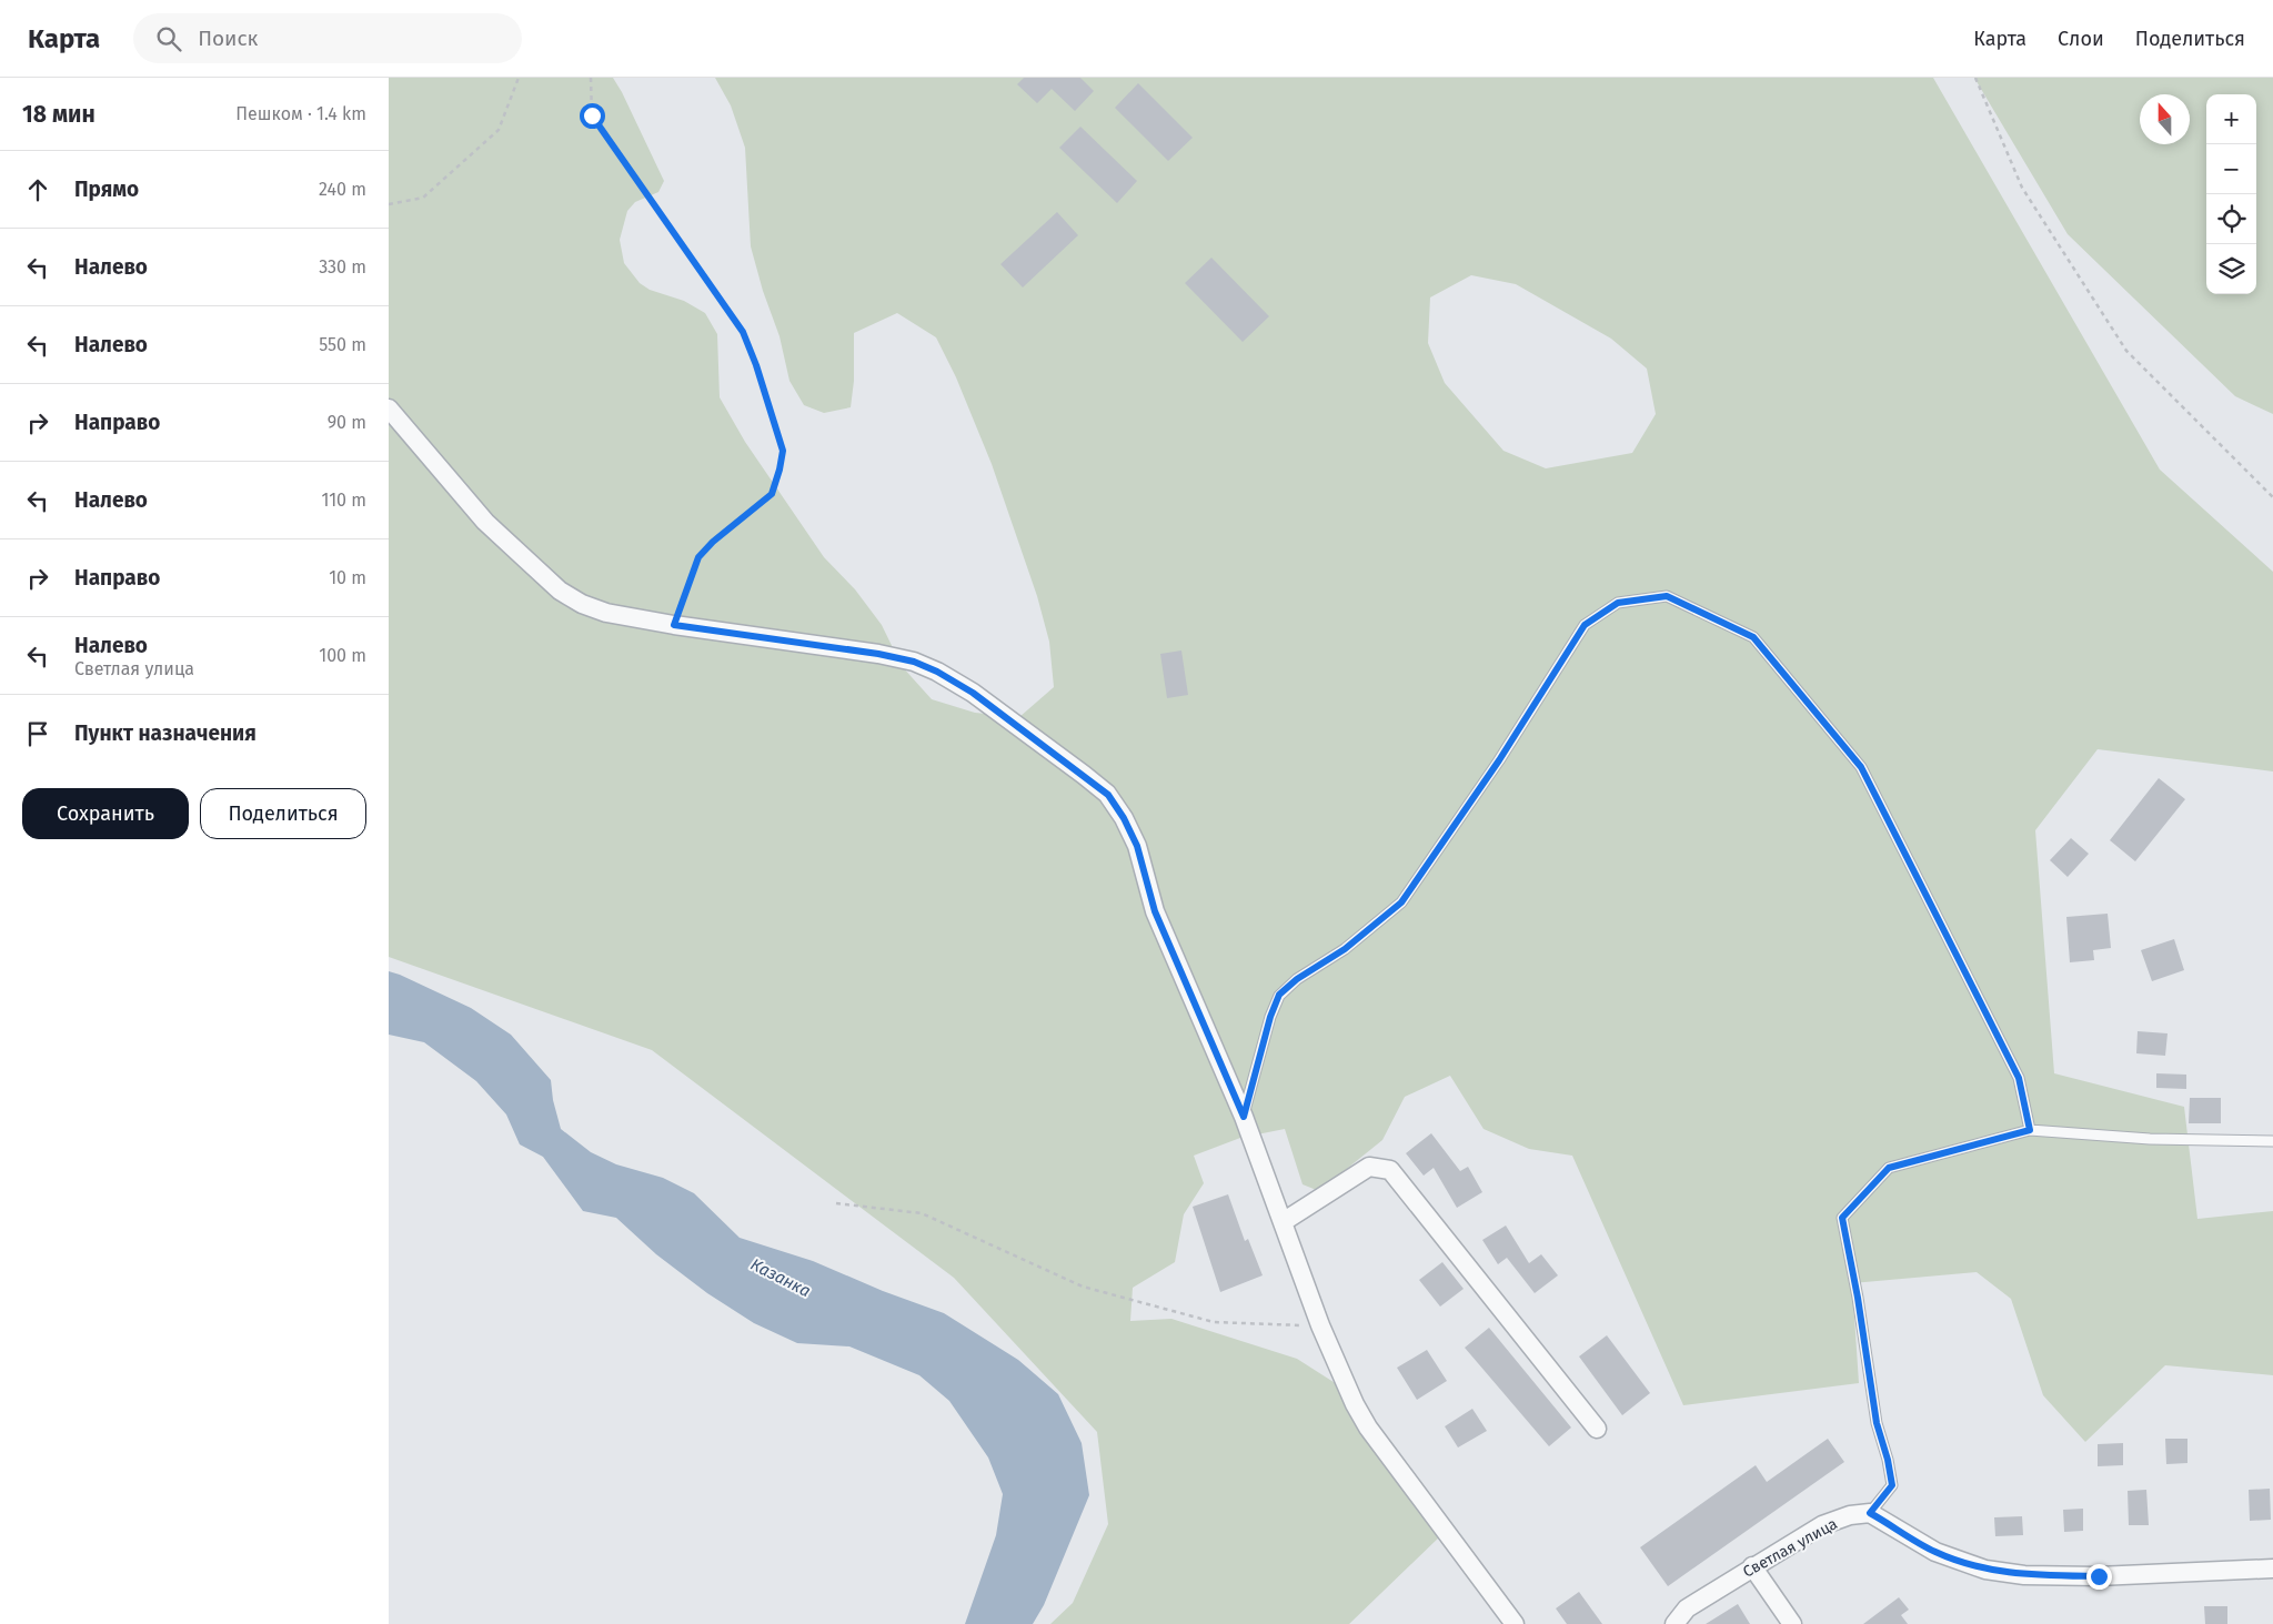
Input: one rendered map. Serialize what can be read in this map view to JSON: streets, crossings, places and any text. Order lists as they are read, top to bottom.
{
  "streets": {
    "street": ["Светлая улица"]
  },
  "water": ["Казанка"],
  "north": "top",
  "page": {
    "header": "Карта",
    "search": "Поиск",
    "nav": ["Карта", "Слои", "Поделиться"],
    "heading": ["18 мин", "Пешком · 1.4 km"],
    "map_buttons": ["+", "−"],
    "list": [
      ["Прямо", "240 m"],
      ["Налево", "330 m"],
      ["Налево", "550 m"],
      ["Направо", "90 m"],
      ["Налево", "110 m"],
      ["Направо", "10 m"],
      ["Налево", "Светлая улица", "100 m"],
      "Пункт назначения"
    ],
    "buttons": ["Сохранить", "Поделиться"]
  }
}
